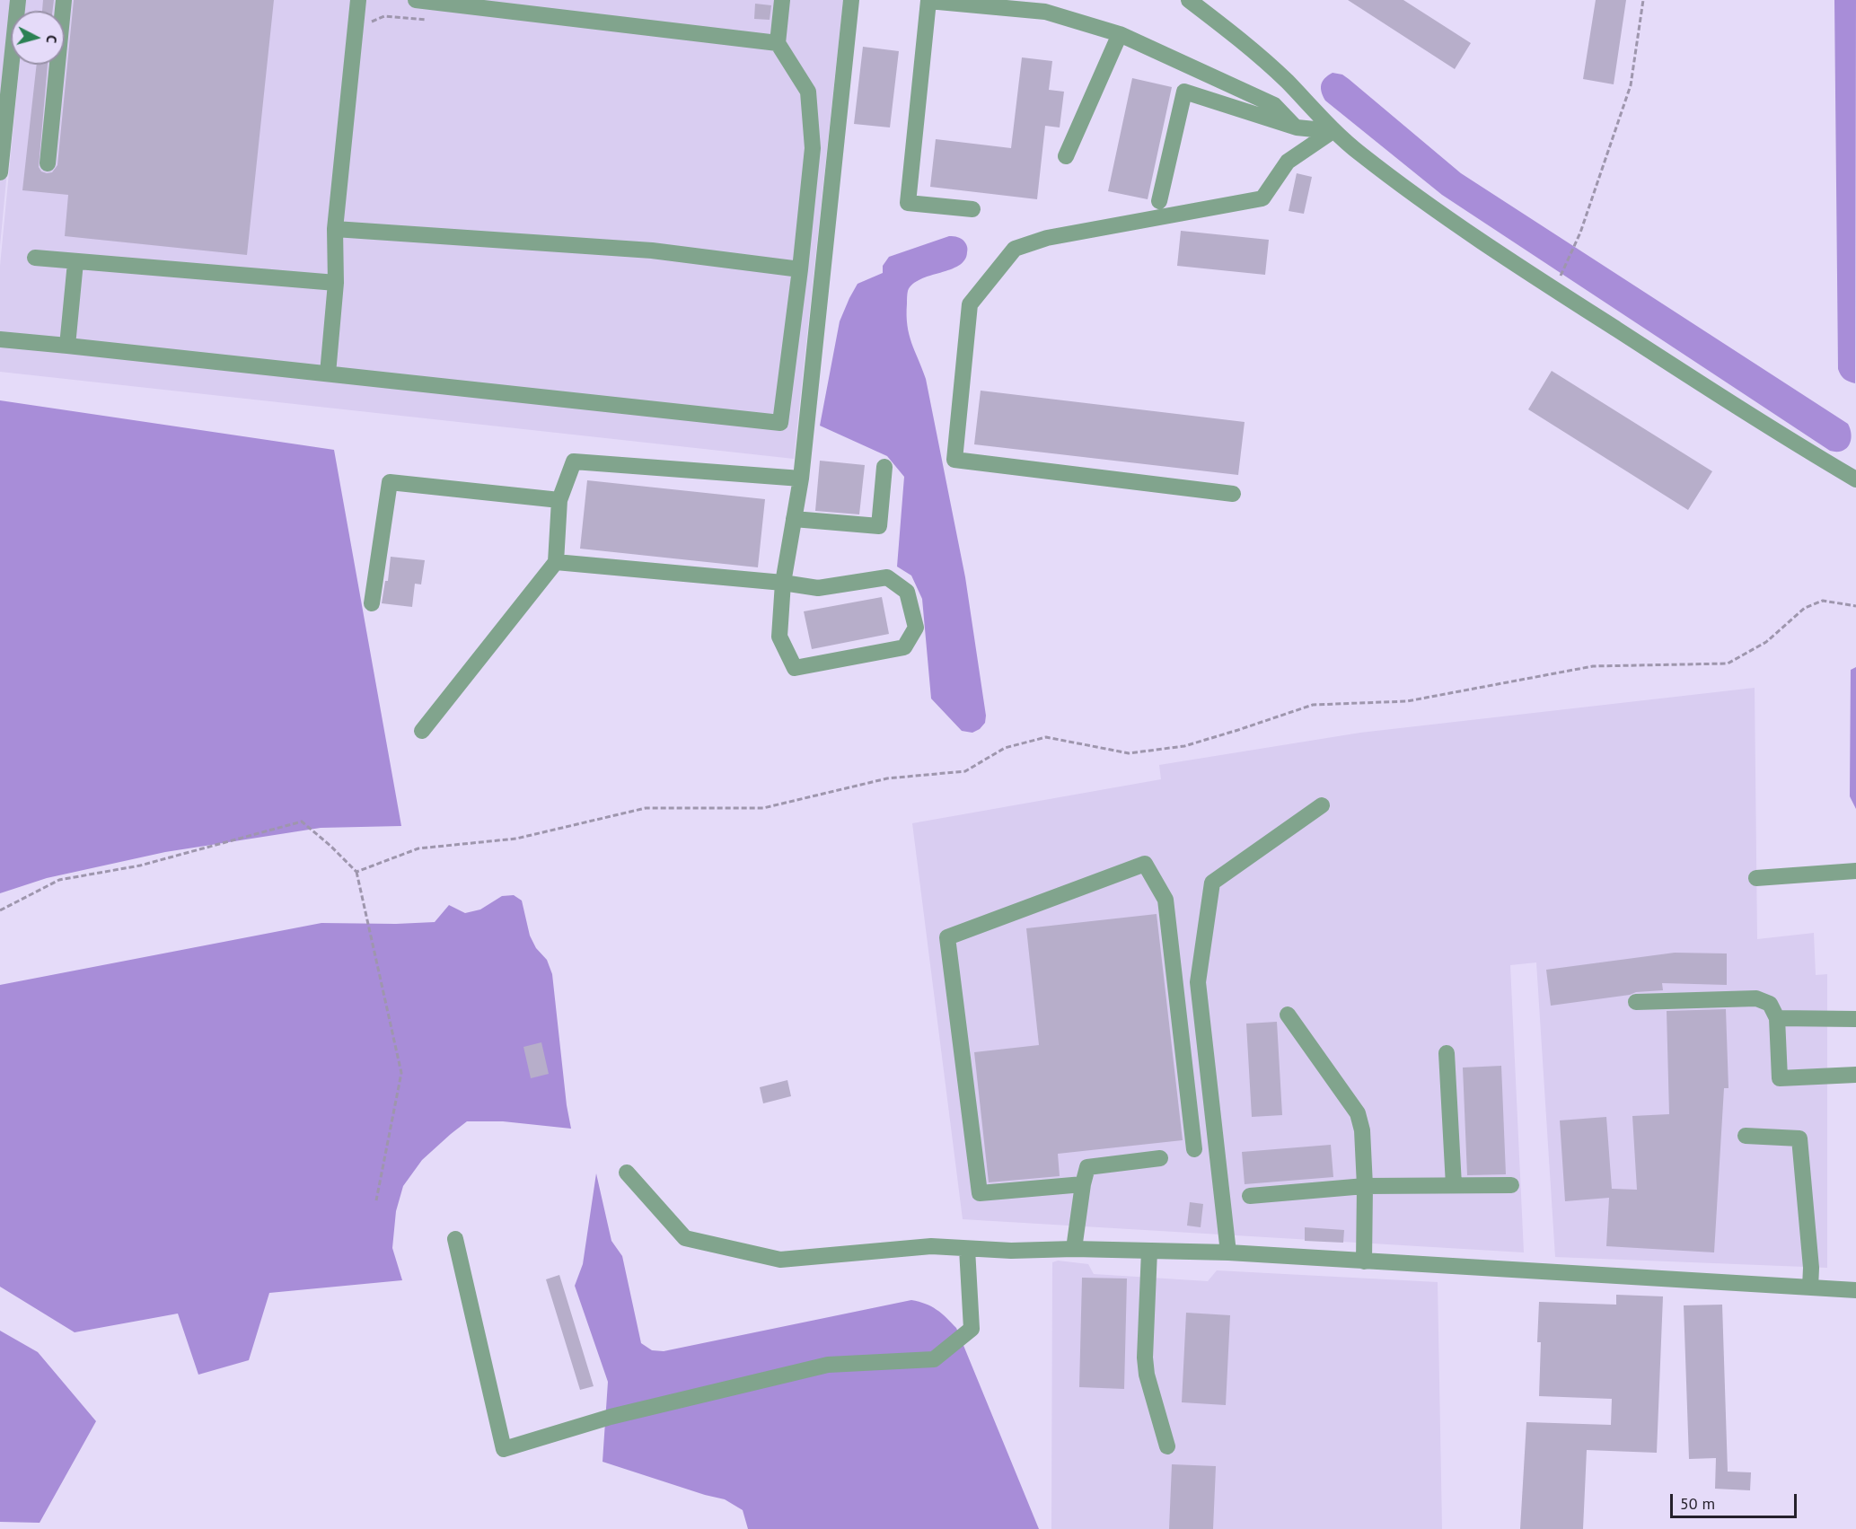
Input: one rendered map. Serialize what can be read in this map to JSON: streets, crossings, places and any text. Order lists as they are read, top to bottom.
{
  "scale_bar": "50 m",
  "north": "right"
}
